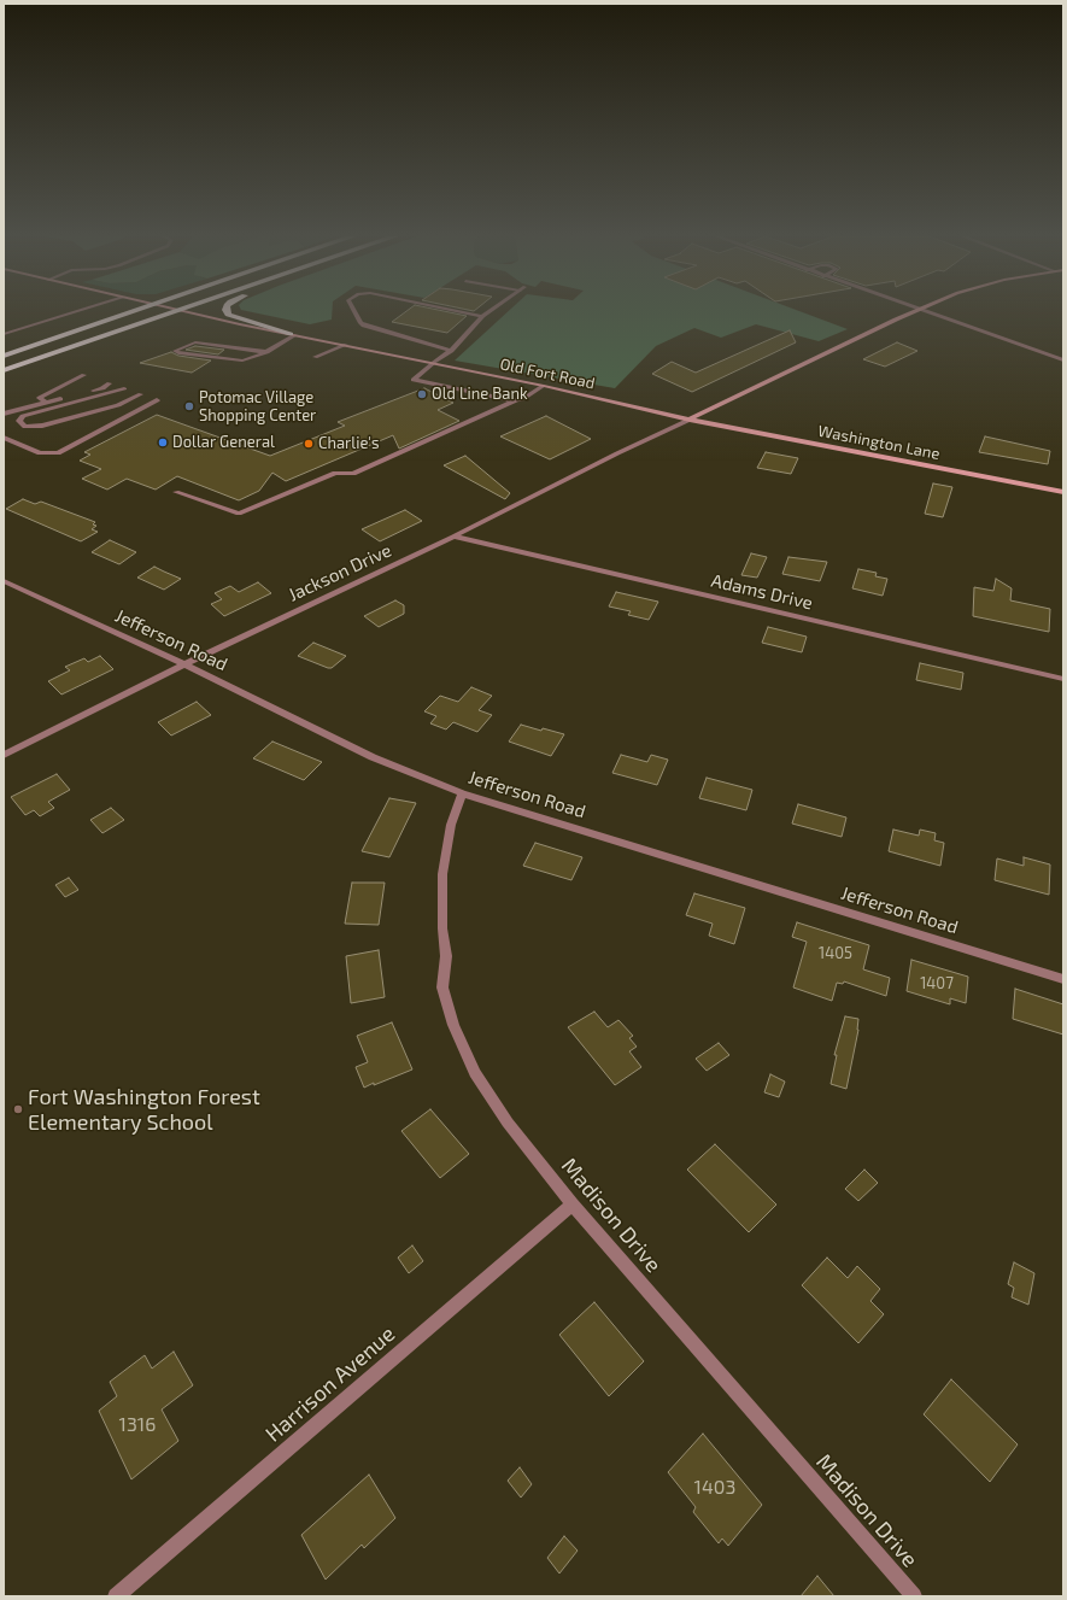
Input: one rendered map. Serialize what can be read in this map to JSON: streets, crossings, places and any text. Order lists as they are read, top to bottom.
{
  "streets": {
    "main road": ["Old Fort Road", "Washington Lane"],
    "street": [
      "Jackson Drive",
      "Adams Drive",
      "Jefferson Road",
      "Madison Drive",
      "Harrison Avenue"
    ]
  },
  "crossings": [
    ["Old Fort Road", "Washington Lane"],
    ["Old Fort Road", "Jackson Drive"],
    ["Washington Lane", "Jackson Drive"],
    ["Jackson Drive", "Adams Drive"],
    ["Jackson Drive", "Jefferson Road"],
    ["Jefferson Road", "Madison Drive"],
    ["Madison Drive", "Harrison Avenue"]
  ],
  "places": [
    "Old Line Bank",
    "Potomac Village Shopping Center",
    "Dollar General",
    "Charlie's",
    "Fort Washington Forest Elementary School"
  ],
  "house_numbers": [
    "1405",
    "1407",
    "1316",
    "1403"
  ]
}
